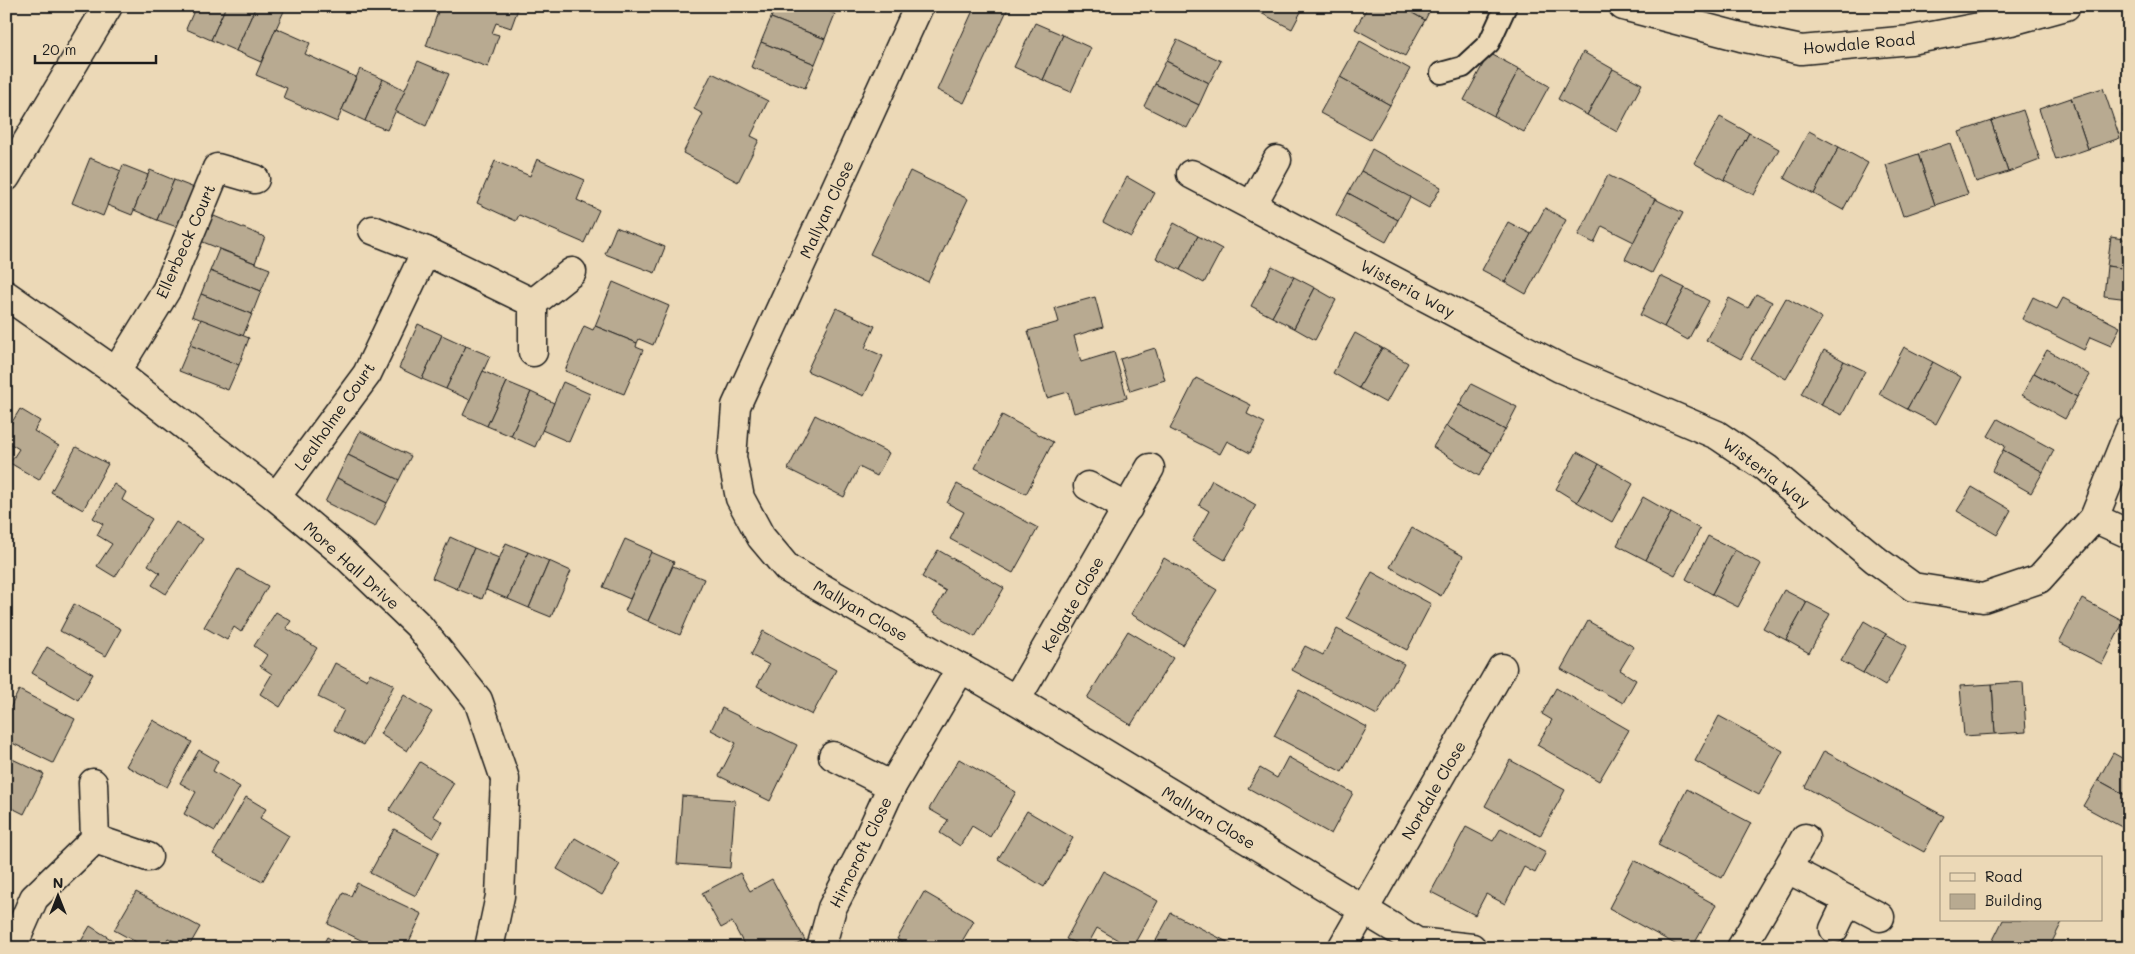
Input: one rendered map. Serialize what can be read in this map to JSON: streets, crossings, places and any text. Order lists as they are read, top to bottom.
{
  "streets": {
    "street": [
      "Howdale Road",
      "Mallyan Close",
      "Ellerbeck Court",
      "Wisteria Way",
      "Lealholme Court",
      "More Hall Drive",
      "Kelgate Close",
      "Nordale Close",
      "Hirncroft Close"
    ]
  },
  "crossings": [
    ["Mallyan Close", "Kelgate Close"],
    ["Mallyan Close", "Nordale Close"],
    ["Mallyan Close", "Hirncroft Close"],
    ["Ellerbeck Court", "More Hall Drive"],
    ["Lealholme Court", "More Hall Drive"]
  ],
  "legend": ["Road", "Building"],
  "scale_bar": "20 m",
  "north": "top"
}
